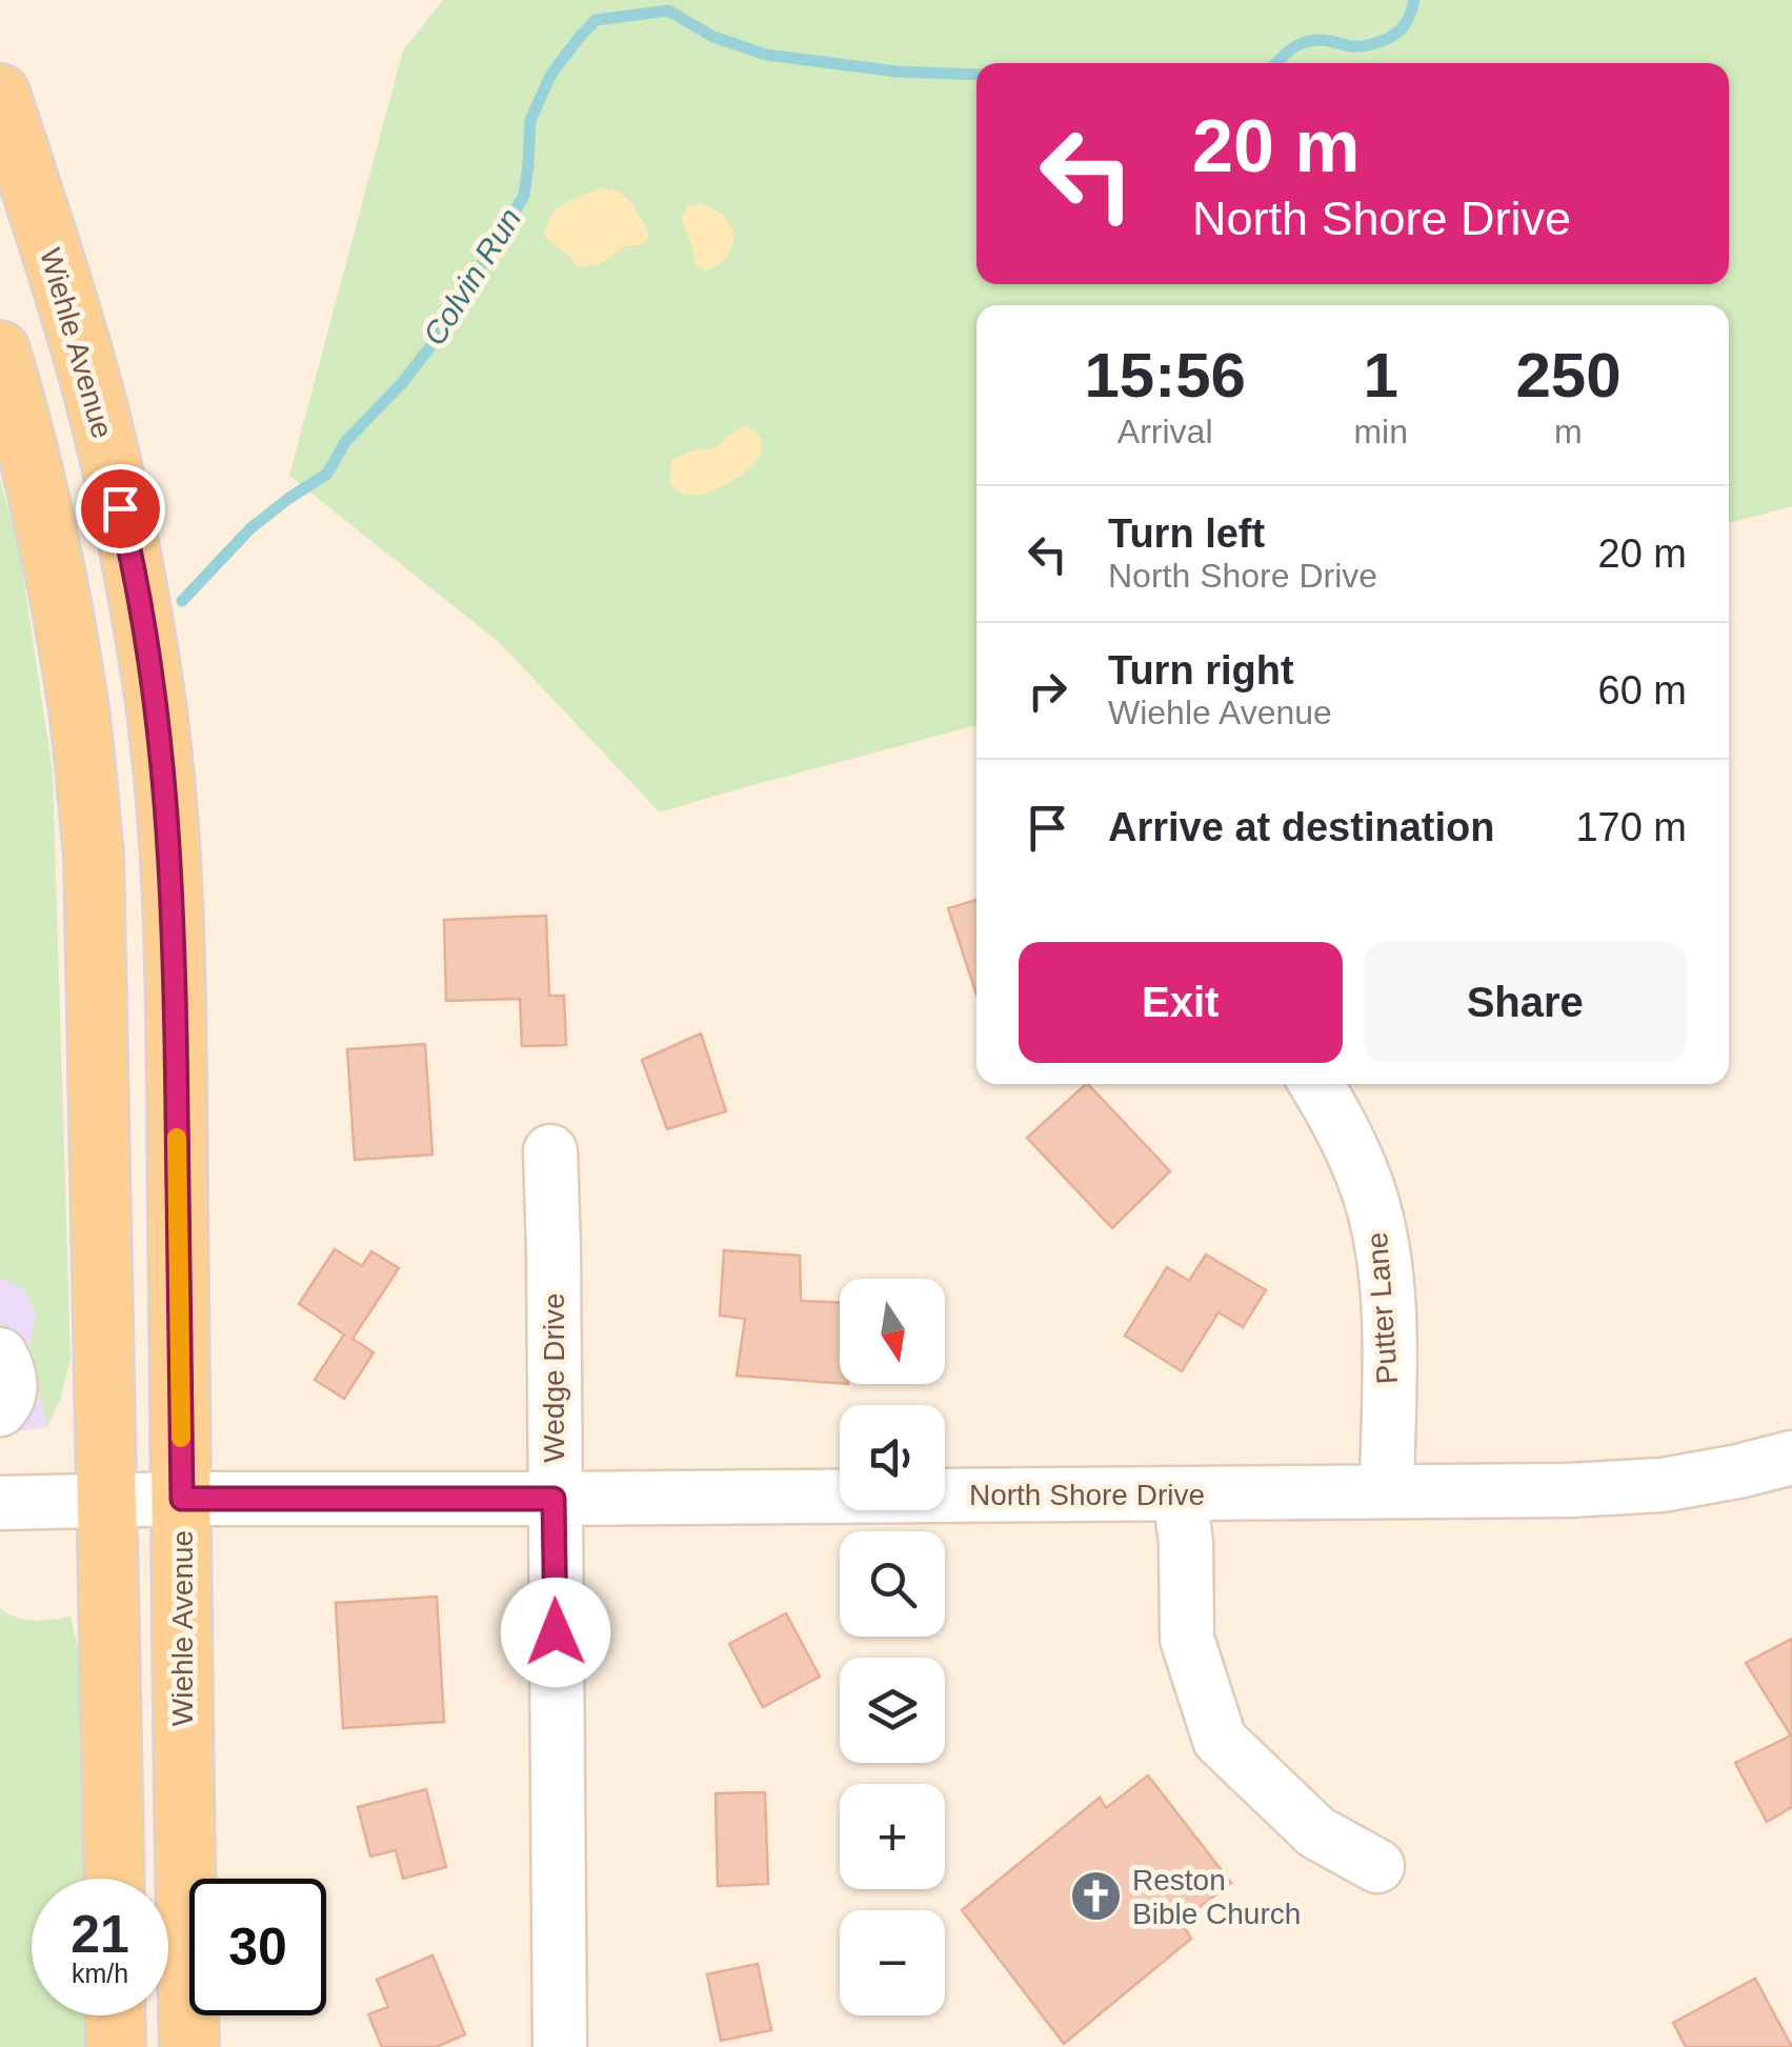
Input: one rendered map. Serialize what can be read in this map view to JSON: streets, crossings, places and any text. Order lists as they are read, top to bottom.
{
  "streets": {
    "main road": ["Wiehle Avenue"],
    "street": ["Putter Lane", "Wedge Drive", "North Shore Drive"]
  },
  "crossings": [
    ["Wiehle Avenue", "North Shore Drive"],
    ["Putter Lane", "North Shore Drive"],
    ["Wedge Drive", "North Shore Drive"]
  ],
  "water": ["Colvin Run"],
  "places": {
    "church": ["Reston Bible Church"]
  },
  "north": "bottom",
  "page": {
    "turn": ["20 m", "North Shore Drive"],
    "eta": [
      "15:56",
      "Arrival",
      "1",
      "min",
      "250",
      "m"
    ],
    "list": [
      {
        "name": "Turn left",
        "note": "North Shore Drive",
        "value": "20 m"
      },
      {
        "name": "Turn right",
        "note": "Wiehle Avenue",
        "value": "60 m"
      },
      {
        "name": "Arrive at destination",
        "value": "170 m"
      }
    ],
    "buttons": ["Exit", "Share"],
    "map_buttons": ["+", "−"],
    "speed": "21 km/h",
    "limit": "30"
  }
}
